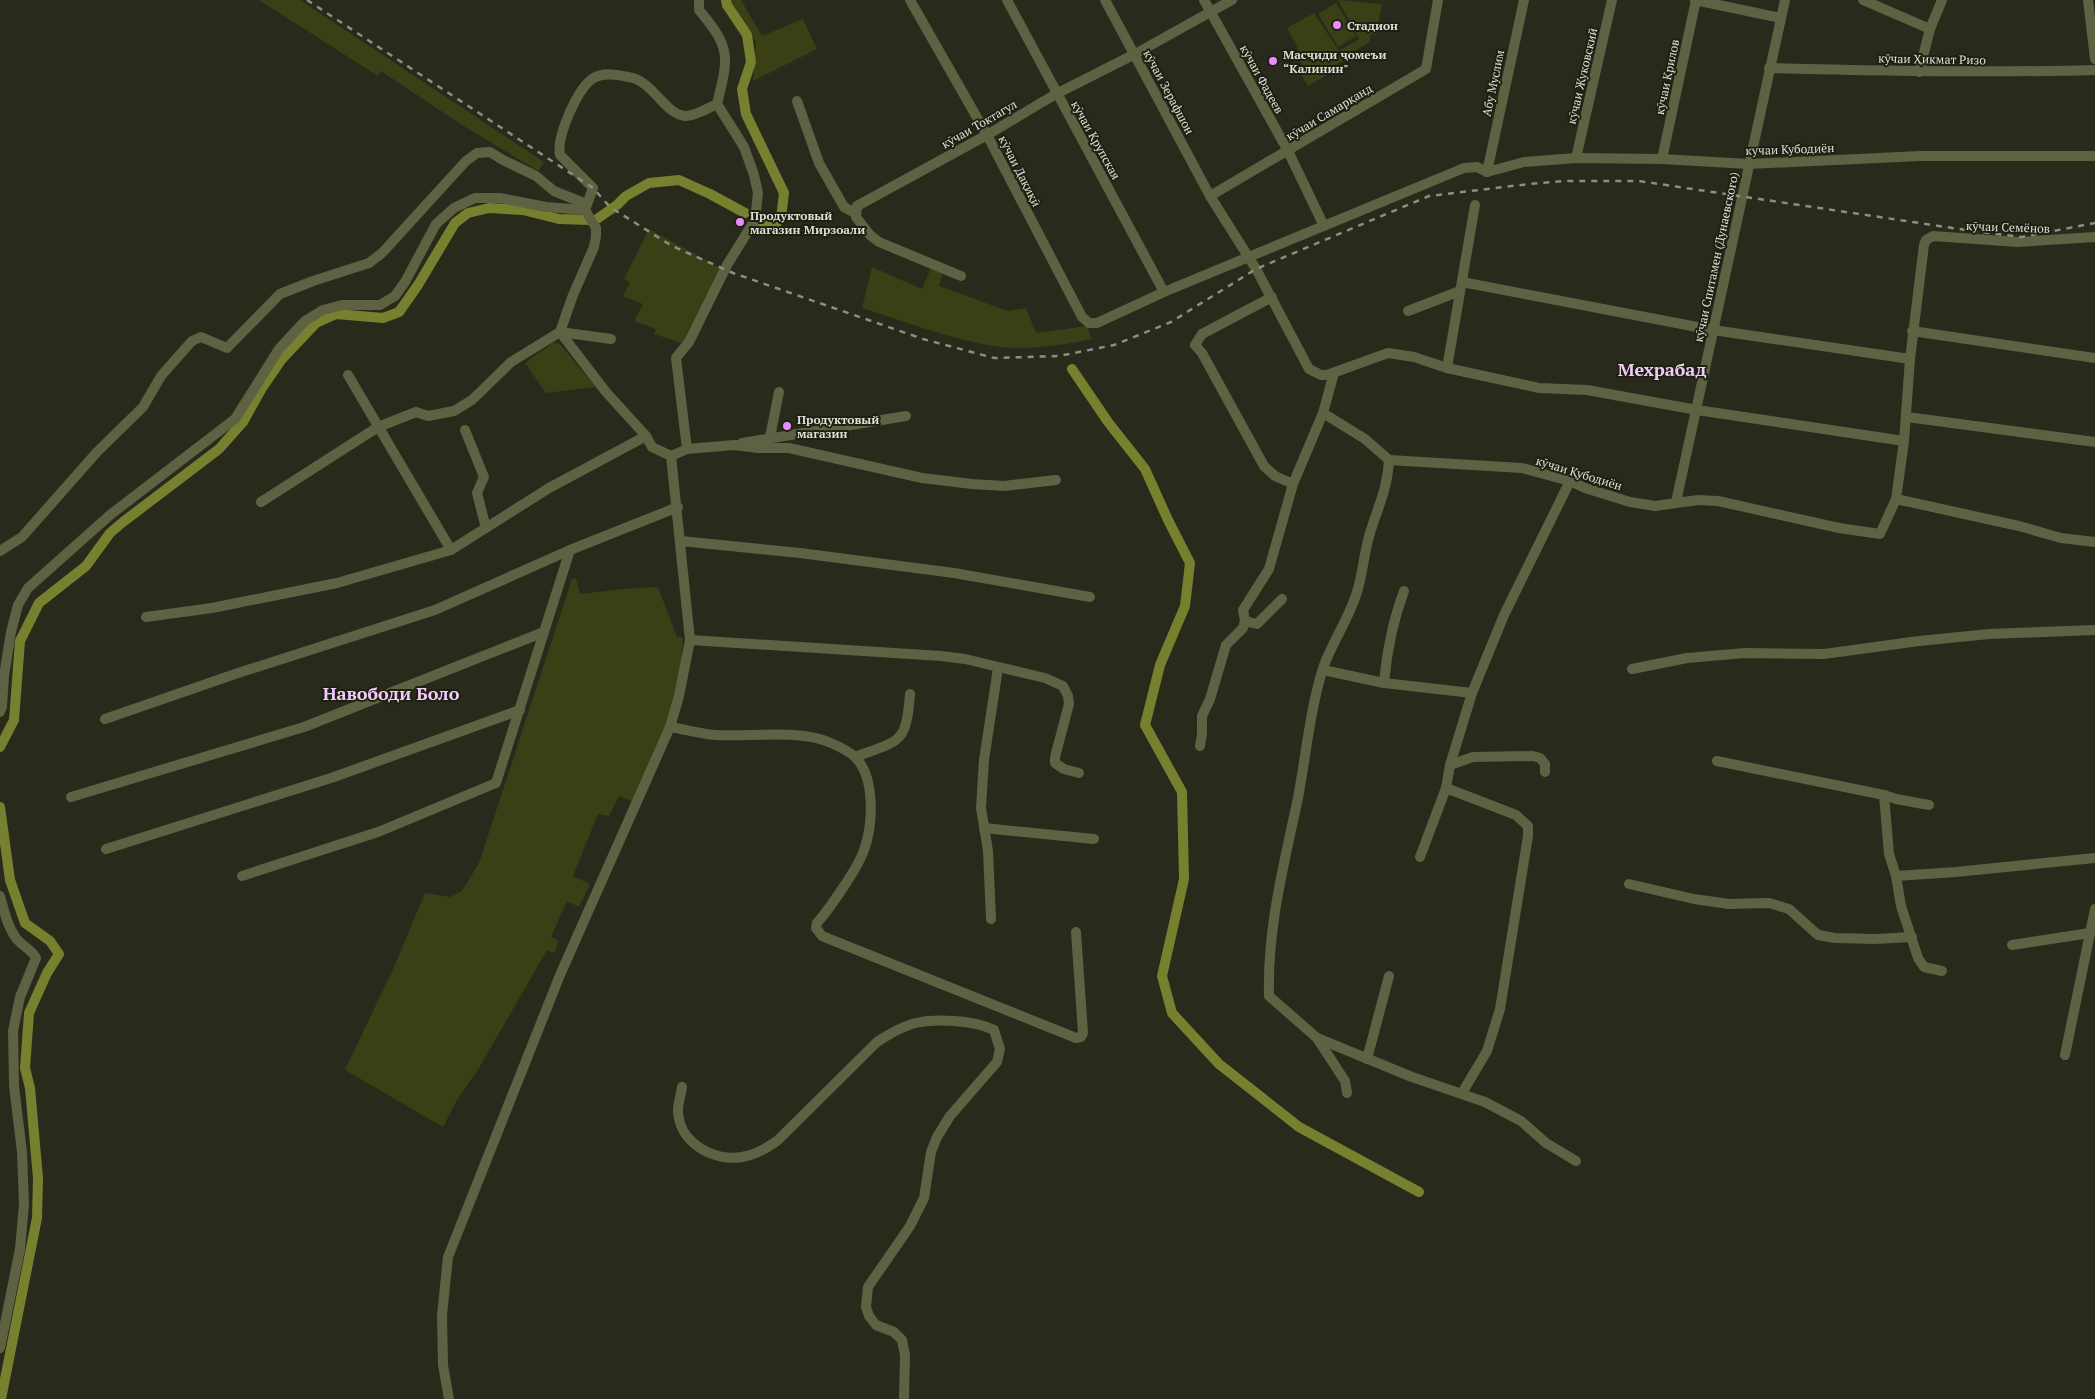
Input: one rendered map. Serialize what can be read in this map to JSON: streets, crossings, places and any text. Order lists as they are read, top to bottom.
{
  "streets": {
    "street": [
      "кӯчаи Ҳикмат Ризо",
      "кӯчаи Жуковский",
      "кӯчаи Крилов",
      "кӯчаи Фадеев",
      "Абу Муслим",
      "кӯчаи Зерафшон",
      "кӯчаи Самарқанд",
      "кӯчаи Токтагул",
      "кӯчаи Крупская",
      "кучаи Кубодиён",
      "кӯчаи Дақиқӣ",
      "кӯчаи Семёнов",
      "кӯчаи Спитамен (Дунаевского)",
      "кӯчаи Қубодиён"
    ]
  },
  "crossings": [
    ["кӯчаи Ҳикмат Ризо", "кӯчаи Спитамен (Дунаевского)"],
    ["кӯчаи Жуковский", "кучаи Кубодиён"],
    ["кӯчаи Крилов", "кучаи Кубодиён"],
    ["кӯчаи Фадеев", "кӯчаи Самарқанд"],
    ["кӯчаи Фадеев", "кӯчаи Токтагул"],
    ["Абу Муслим", "кучаи Кубодиён"],
    ["кӯчаи Зерафшон", "кӯчаи Самарқанд"],
    ["кӯчаи Зерафшон", "кӯчаи Токтагул"],
    ["кӯчаи Токтагул", "кӯчаи Крупская"],
    ["кӯчаи Токтагул", "кӯчаи Дақиқӣ"],
    ["кӯчаи Крупская", "кӯчаи Дақиқӣ"],
    ["кучаи Кубодиён", "кӯчаи Спитамен (Дунаевского)"],
    ["кӯчаи Спитамен (Дунаевского)", "кӯчаи Қубодиён"]
  ],
  "districts": ["Мехрабад", "Навободи Боло"],
  "places": [
    "Стадион",
    "Масҷиди ҷомеъи “Калинин\"",
    "Продуктовый магазин Мирзоали",
    "Продуктовый магазин"
  ]
}
